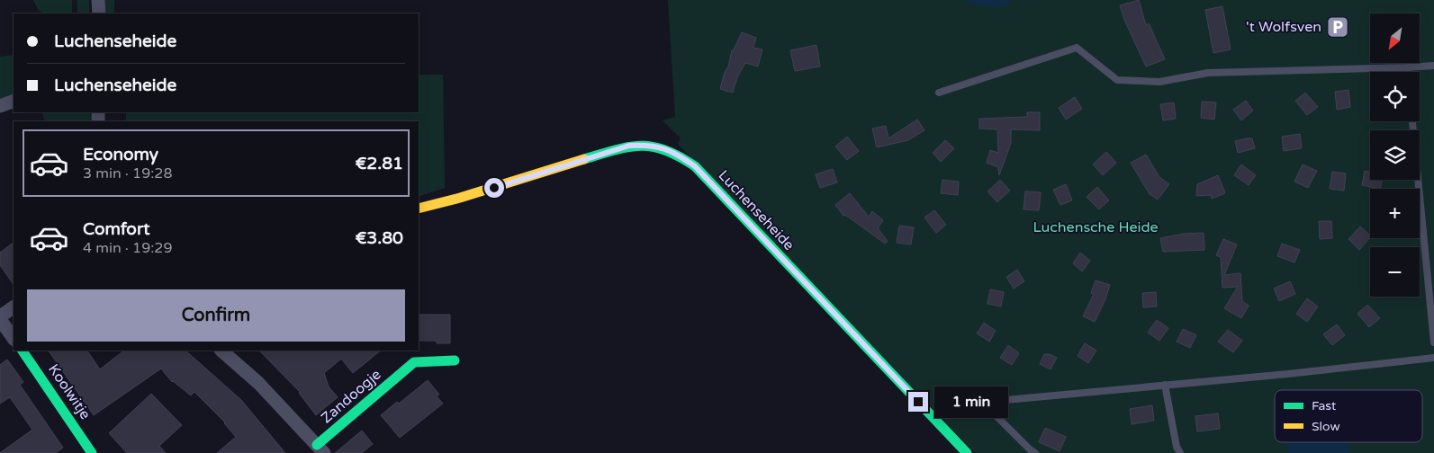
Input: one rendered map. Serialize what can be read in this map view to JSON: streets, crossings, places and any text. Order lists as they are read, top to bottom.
{
  "streets": {
    "street": ["Luchenseheide", "Koolwitje", "Zandoogje"]
  },
  "parks": ["Luchensche Heide"],
  "places": {
    "parking": ["'t Wolfsven"]
  },
  "legend": ["Fast", "Slow"],
  "north": "bottom left",
  "page": {
    "map_buttons": ["+", "−"],
    "banner": ["Luchenseheide", "Luchenseheide"],
    "list": [
      {
        "name": "Economy",
        "note": "3 min · 19:28",
        "value": "€2.81"
      },
      {
        "name": "Comfort",
        "note": "4 min · 19:29",
        "value": "€3.80"
      }
    ],
    "buttons": "Confirm",
    "bubble": "1 min"
  }
}
